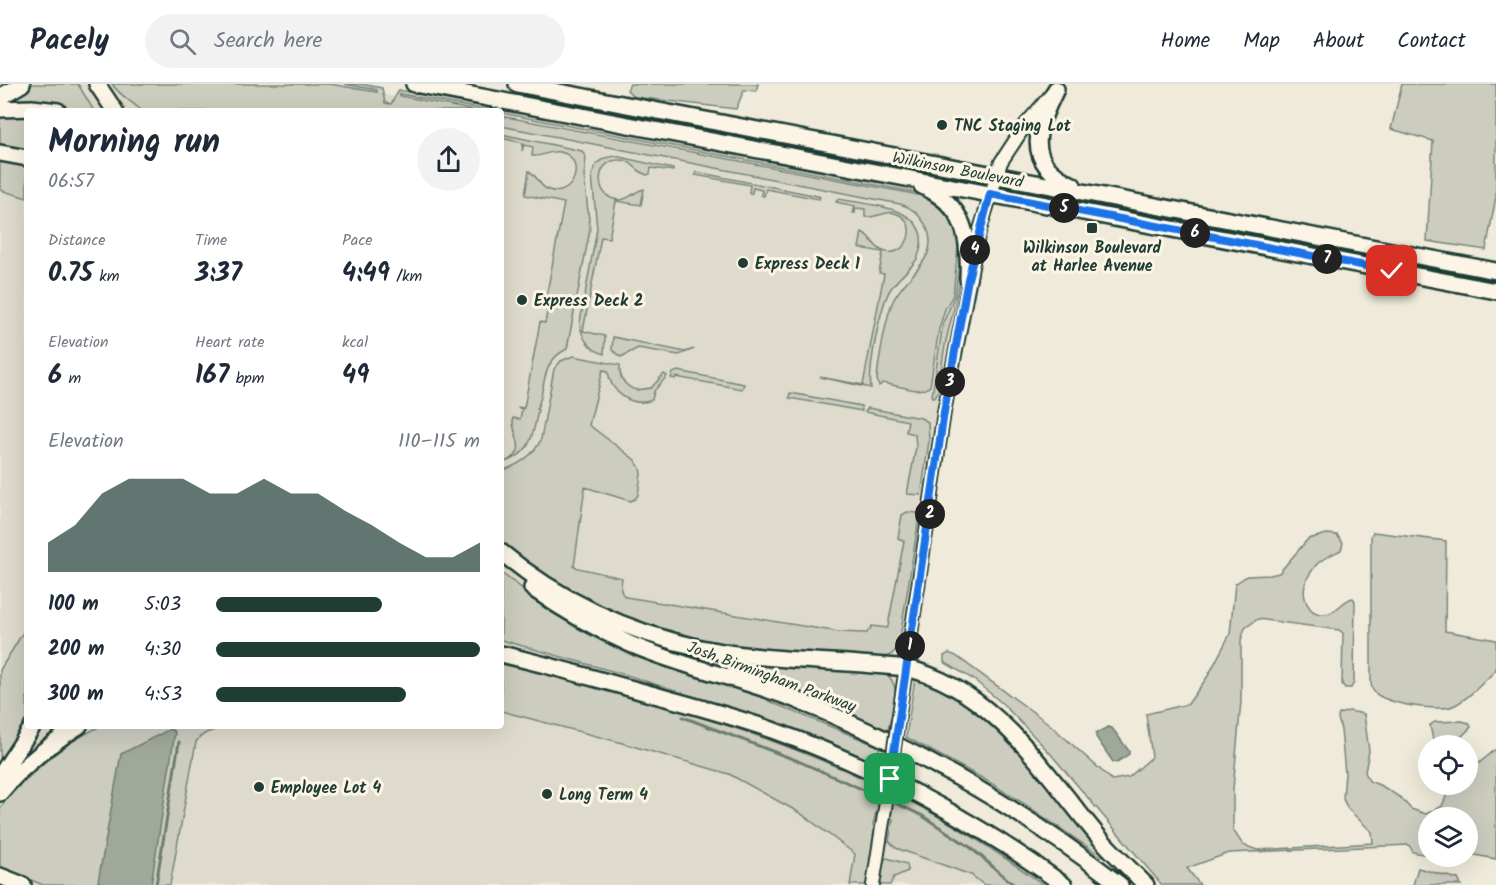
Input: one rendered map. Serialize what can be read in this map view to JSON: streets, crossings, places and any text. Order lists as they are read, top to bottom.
{
  "streets": {
    "main road": ["Wilkinson Boulevard", "Josh Birmingham Parkway"]
  },
  "places": {
    "other": [
      "TNC Staging Lot",
      "Express Deck 1",
      "Express Deck 2",
      "Employee Lot 4",
      "Long Term 4"
    ],
    "transit": ["Wilkinson Boulevard at Harlee Avenue"]
  },
  "page": {
    "header": "Pacely",
    "search": "Search here",
    "nav": [
      "Home",
      "Map",
      "About",
      "Contact"
    ],
    "heading": ["Morning run", "06:57"],
    "pins": [
      "5",
      "6",
      "4",
      "7",
      "3",
      "2",
      "1"
    ],
    "stats": [
      ["Distance", "0.75 km"],
      ["Time", "3:37"],
      ["Pace", "4:49 /km"],
      ["Elevation", "6 m"],
      ["Heart rate", "167 bpm"],
      ["kcal", "49"]
    ],
    "chart": ["Elevation", "110–115 m"],
    "list": [
      {
        "name": "100 m",
        "note": "5:03"
      },
      {
        "name": "200 m",
        "note": "4:30"
      },
      {
        "name": "300 m",
        "note": "4:53"
      }
    ]
  }
}
